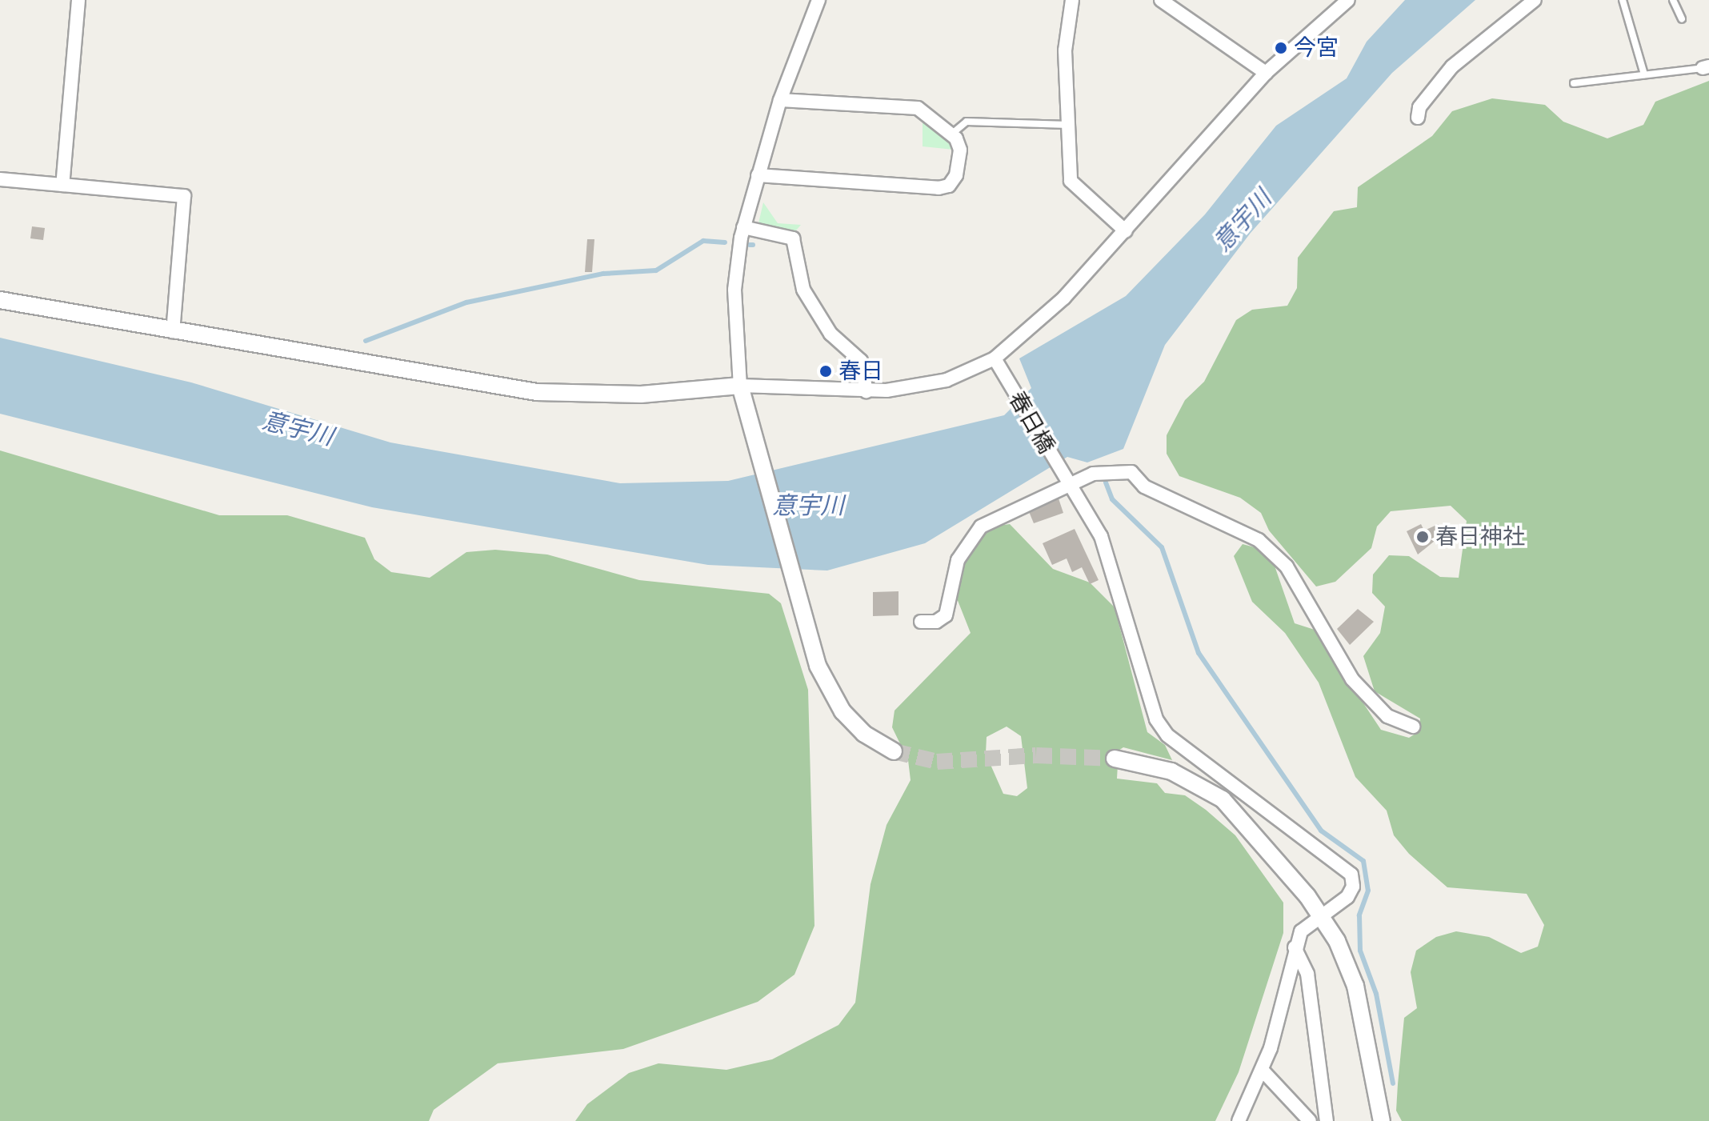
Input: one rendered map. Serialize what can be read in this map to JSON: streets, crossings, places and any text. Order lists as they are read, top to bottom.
{
  "streets": {
    "street": ["春日橋"]
  },
  "water": ["意宇川"],
  "places": ["今宮", "春日", "春日神社"]
}
